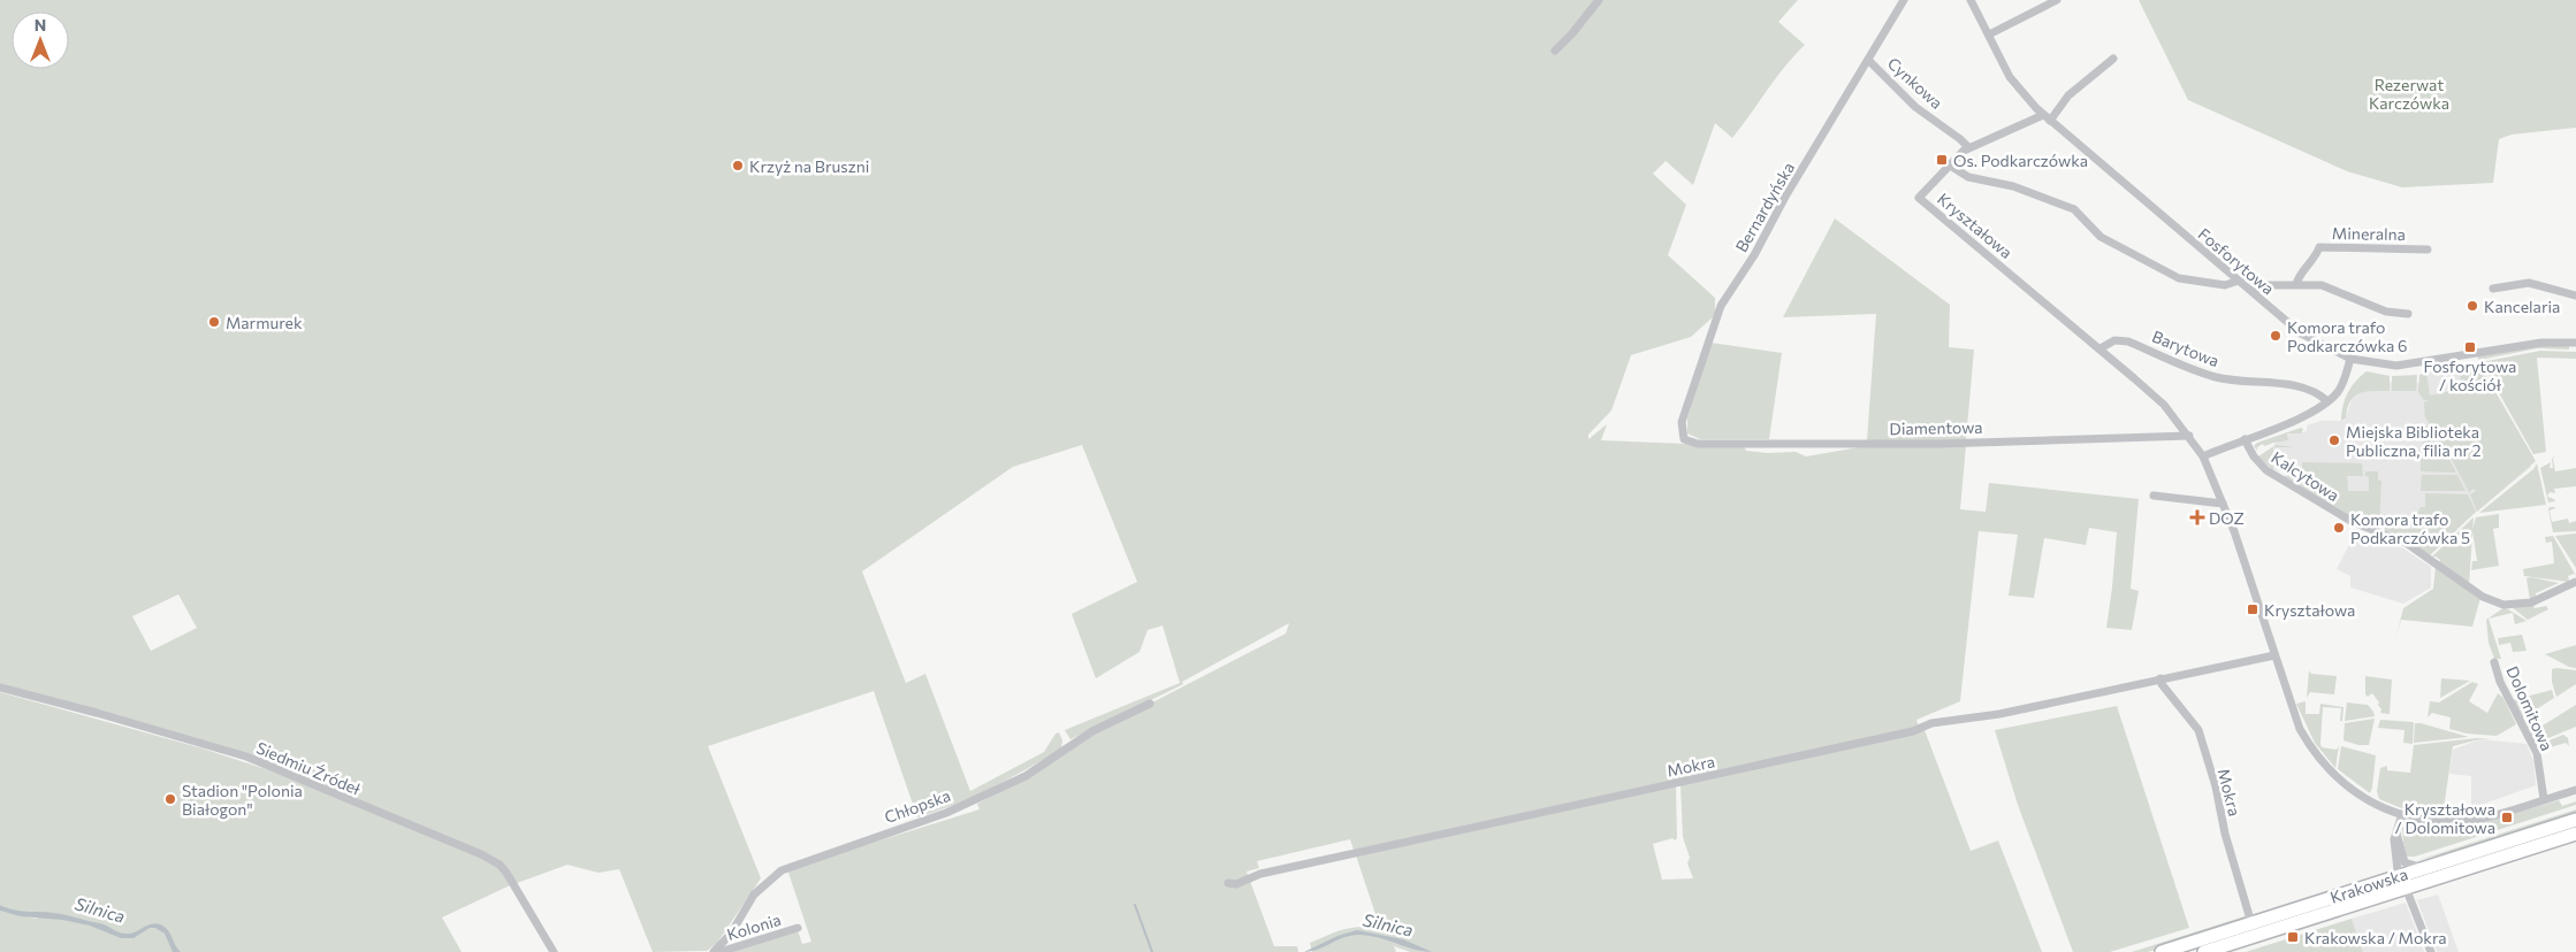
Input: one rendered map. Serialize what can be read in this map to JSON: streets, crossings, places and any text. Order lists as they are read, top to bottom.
{
  "streets": {
    "main road": ["Krakowska"],
    "street": [
      "Cynkowa",
      "Bernardyńska",
      "Kryształowa",
      "Mineralna",
      "Fosforytowa",
      "Barytowa",
      "Diamentowa",
      "Kalcytowa",
      "Dolomitowa",
      "Mokra",
      "Siedmiu Źródeł",
      "Chłopska",
      "Kolonia"
    ]
  },
  "crossings": [
    ["Cynkowa", "Bernardyńska"],
    ["Bernardyńska", "Diamentowa"],
    ["Kryształowa", "Barytowa"],
    ["Kryształowa", "Diamentowa"],
    ["Kryształowa", "Dolomitowa"],
    ["Kryształowa", "Mokra"],
    ["Mokra", "Krakowska"]
  ],
  "water": ["Silnica"],
  "parks": ["Rezerwat Karczówka"],
  "places": {
    "transit": [
      "Os. Podkarczówka",
      "Fosforytowa / kościół",
      "Kryształowa",
      "Kryształowa / Dolomitowa",
      "Krakowska / Mokra"
    ],
    "other": [
      "Krzyż na Bruszni",
      "Kancelaria",
      "Marmurek",
      "Komora trafo Podkarczówka 6",
      "Miejska Biblioteka Publiczna, filia nr 2",
      "Komora trafo Podkarczówka 5",
      "Stadion \"Polonia Białogon\""
    ],
    "health": ["DOZ"]
  },
  "north": "top"
}
